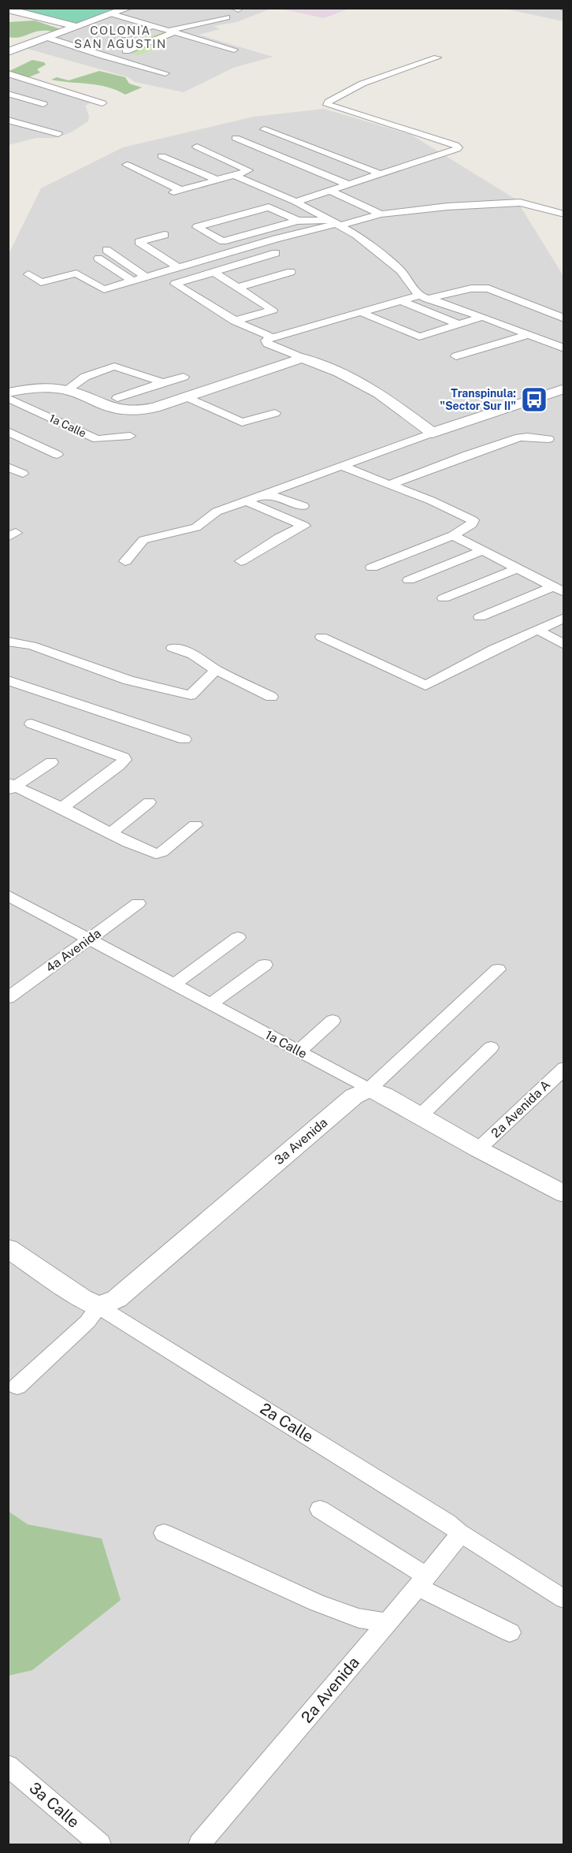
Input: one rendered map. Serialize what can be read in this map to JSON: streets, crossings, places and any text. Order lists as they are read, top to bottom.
{
  "streets": {
    "street": [
      "1a Calle",
      "4a Avenida",
      "2a Avenida A",
      "3a Avenida",
      "2a Calle",
      "2a Avenida",
      "3a Calle"
    ]
  },
  "crossings": [
    ["1a Calle", "4a Avenida"],
    ["1a Calle", "2a Avenida A"],
    ["1a Calle", "3a Avenida"],
    ["3a Avenida", "2a Calle"],
    ["2a Calle", "2a Avenida"]
  ],
  "districts": ["COLONIA SAN AGUSTIN"],
  "places": {
    "bus stop": ["Transpinula: \"Sector Sur II\""]
  }
}
